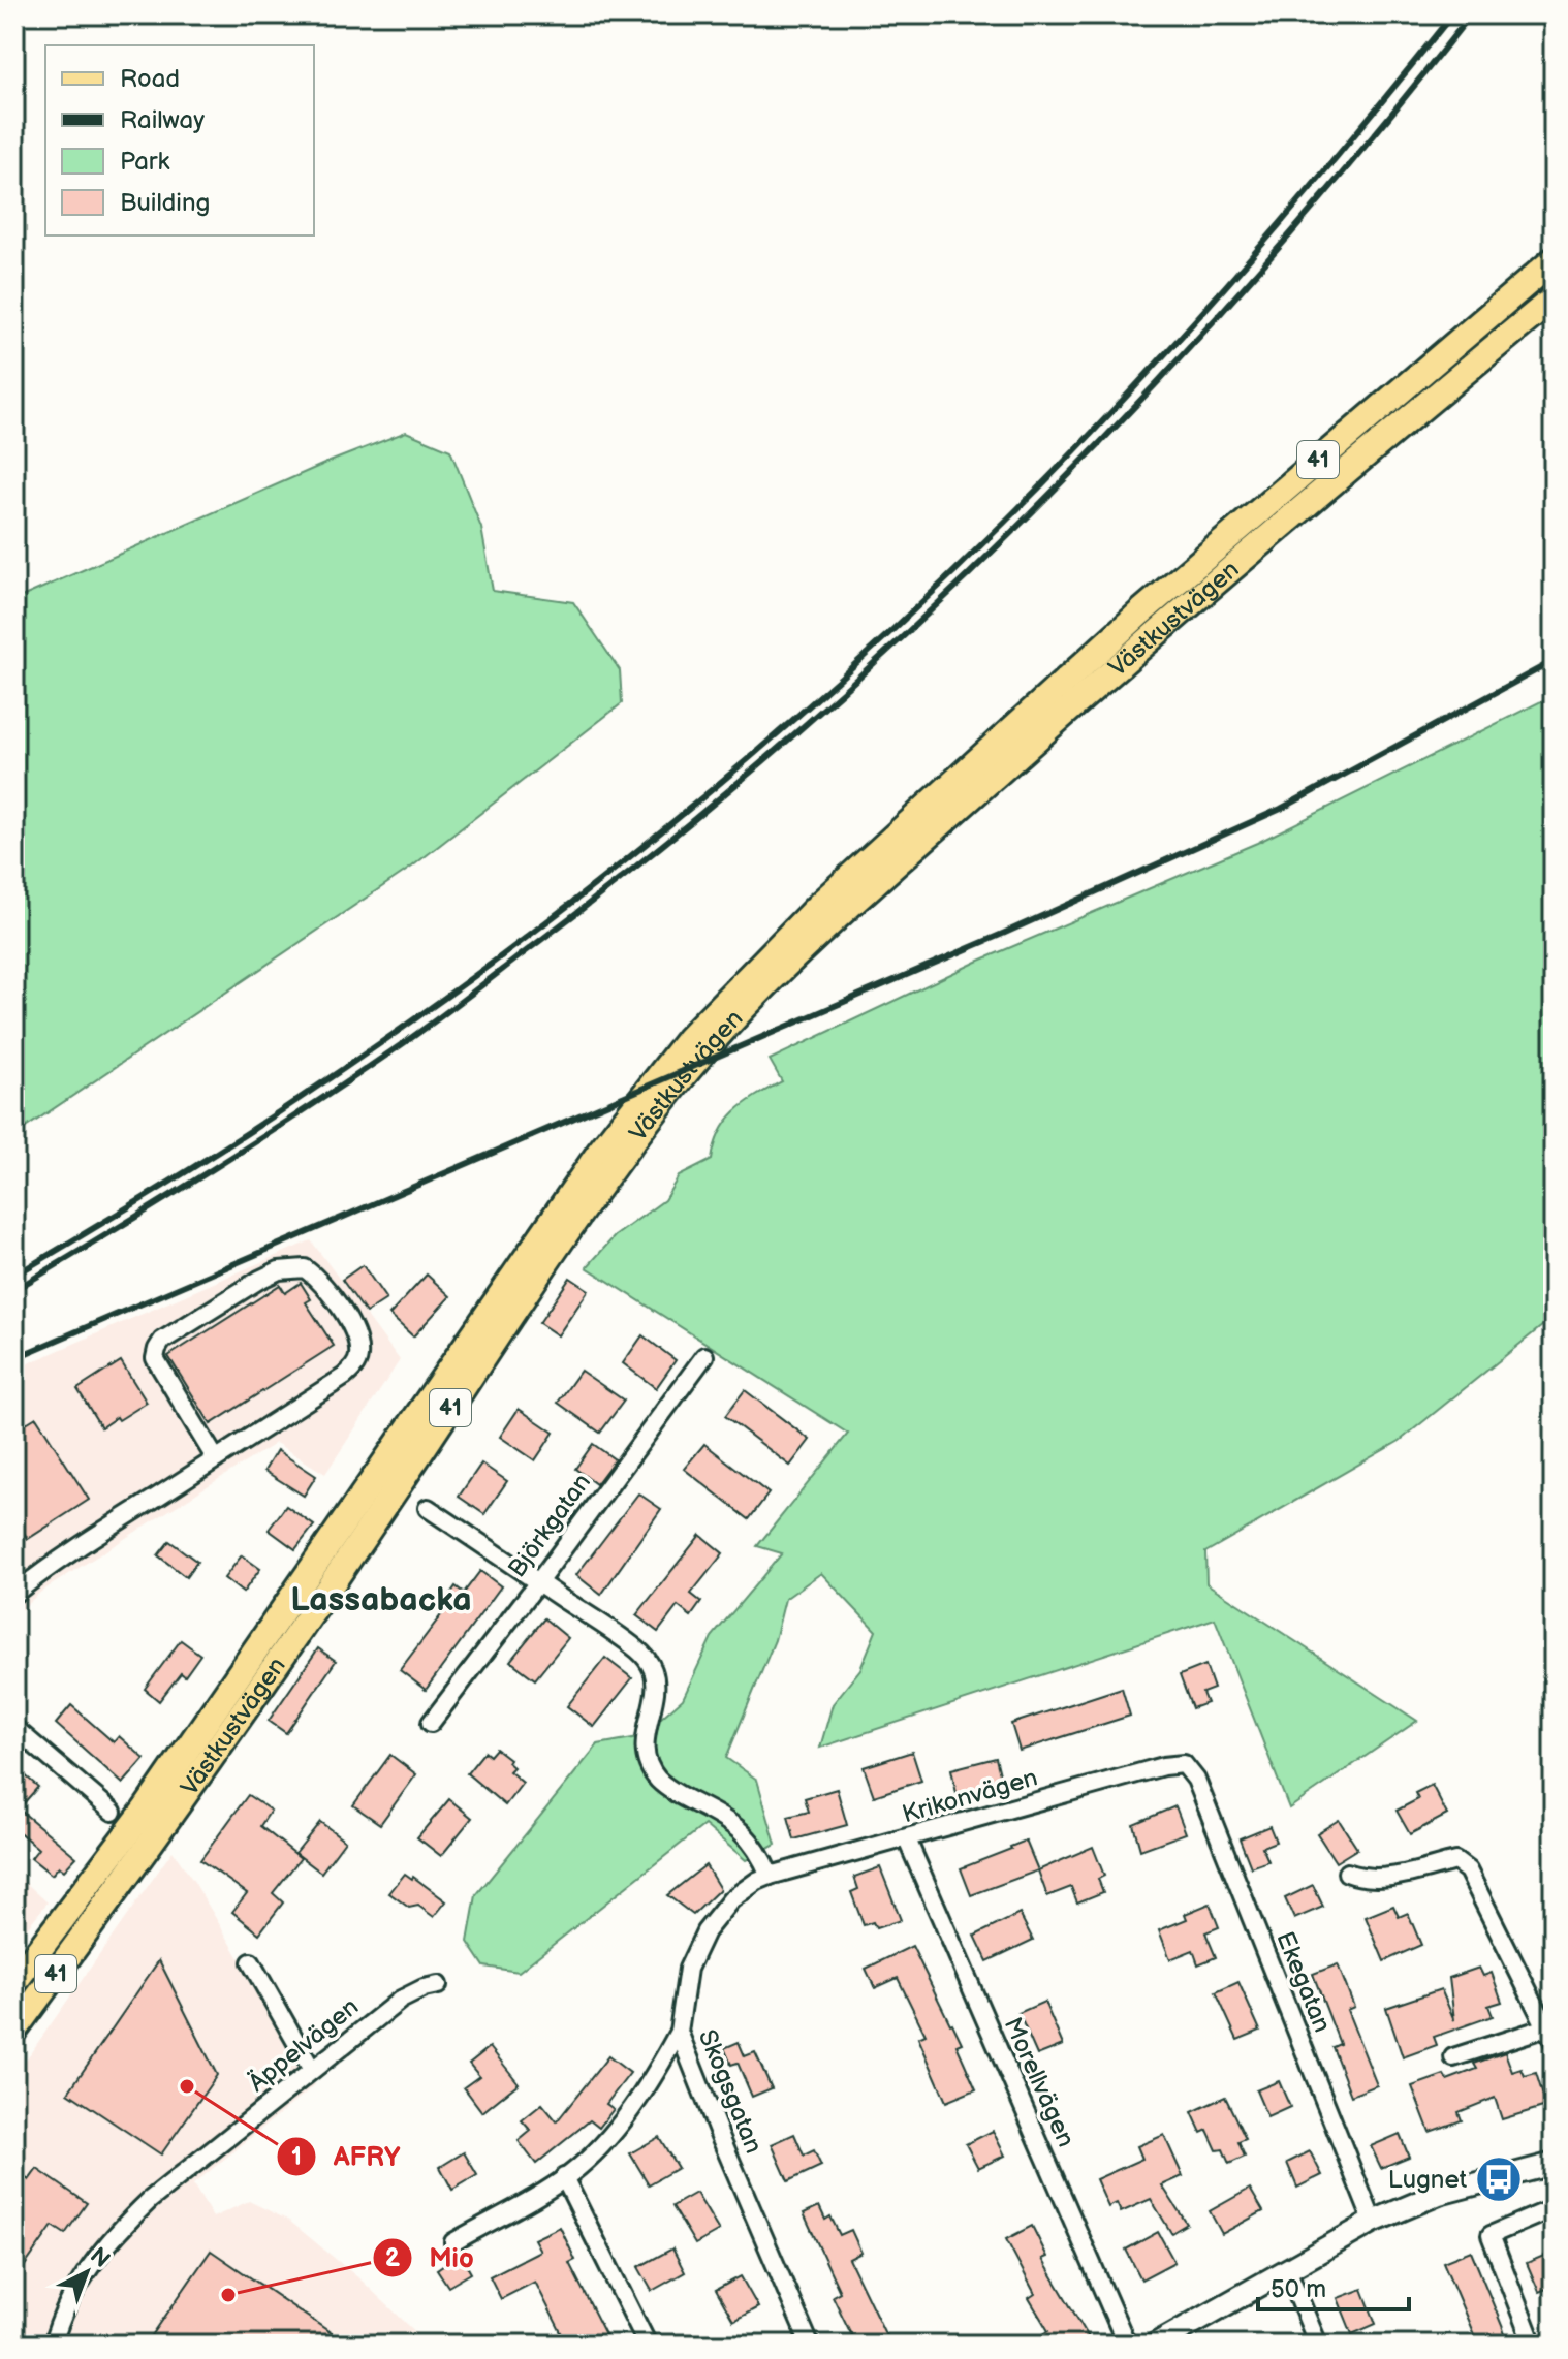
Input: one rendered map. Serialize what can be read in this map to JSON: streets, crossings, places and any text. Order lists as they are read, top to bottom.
{
  "streets": {
    "main road": ["41", "Västkustvägen"],
    "street": [
      "Björkgatan",
      "Krikonvägen",
      "Ekegatan",
      "Äppelvägen",
      "Morellvägen",
      "Skogsgatan"
    ]
  },
  "crossings": [
    ["Krikonvägen", "Ekegatan"],
    ["Krikonvägen", "Morellvägen"],
    ["Krikonvägen", "Skogsgatan"]
  ],
  "districts": ["Lassabacka"],
  "places": {
    "other": ["AFRY", "Mio"],
    "bus stop": ["Lugnet"]
  },
  "legend": [
    "Road",
    "Railway",
    "Park",
    "Building"
  ],
  "scale_bar": "50 m",
  "north": "top right"
}
